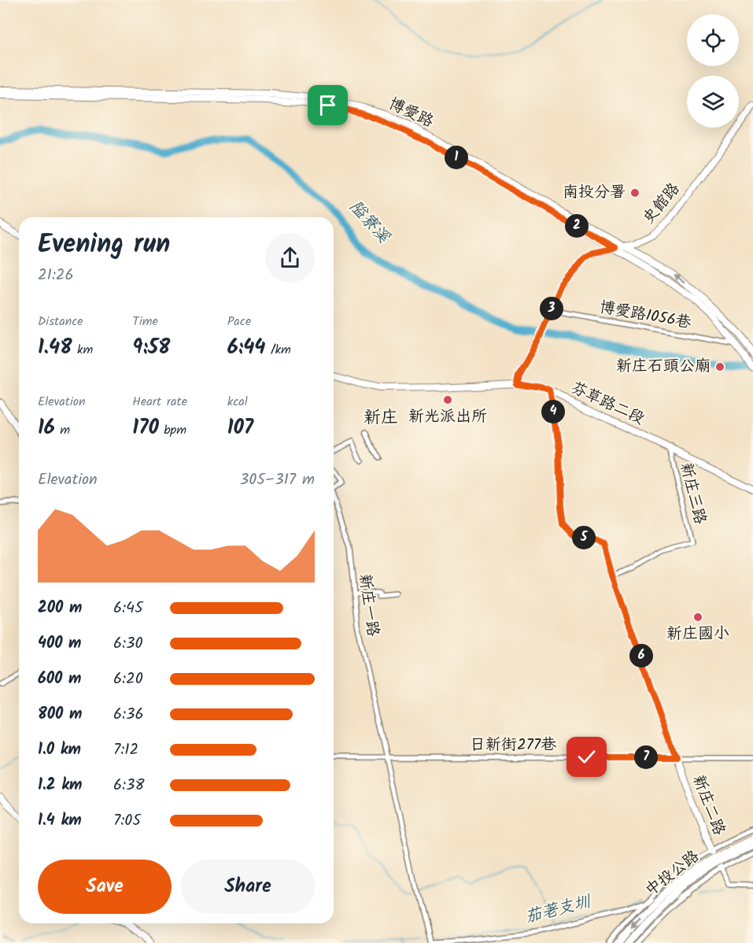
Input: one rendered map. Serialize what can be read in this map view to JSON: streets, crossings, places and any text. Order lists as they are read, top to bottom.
{
  "streets": {
    "main road": ["博愛路", "中投公路"],
    "street": [
      "史館路",
      "博愛路1056巷",
      "芬草路二段",
      "新庄三路",
      "新庄一路",
      "日新街277巷",
      "新庄二路"
    ]
  },
  "crossings": [
    ["博愛路", "史館路"],
    ["博愛路", "博愛路1056巷"],
    ["史館路", "博愛路1056巷"],
    ["史館路", "芬草路二段"],
    ["芬草路二段", "新庄三路"],
    ["芬草路二段", "新庄二路"],
    ["新庄三路", "新庄二路"],
    ["新庄一路", "日新街277巷"],
    ["日新街277巷", "新庄二路"]
  ],
  "districts": ["新庄"],
  "water": ["隘寮溪", "茄荖支圳"],
  "places": [
    "南投分署",
    "新庄石頭公廟",
    "新光派出所",
    "新庄國小"
  ],
  "page": {
    "pins": [
      "1",
      "2",
      "3",
      "4",
      "5",
      "6",
      "7"
    ],
    "heading": ["Evening run", "21:26"],
    "stats": [
      ["Distance", "1.48 km"],
      ["Time", "9:58"],
      ["Pace", "6:44 /km"],
      ["Elevation", "16 m"],
      ["Heart rate", "170 bpm"],
      ["kcal", "107"]
    ],
    "chart": ["Elevation", "305–317 m"],
    "list": [
      {
        "name": "200 m",
        "note": "6:45"
      },
      {
        "name": "400 m",
        "note": "6:30"
      },
      {
        "name": "600 m",
        "note": "6:20"
      },
      {
        "name": "800 m",
        "note": "6:36"
      },
      {
        "name": "1.0 km",
        "note": "7:12"
      },
      {
        "name": "1.2 km",
        "note": "6:38"
      },
      {
        "name": "1.4 km",
        "note": "7:05"
      }
    ],
    "buttons": ["Save", "Share"]
  }
}
